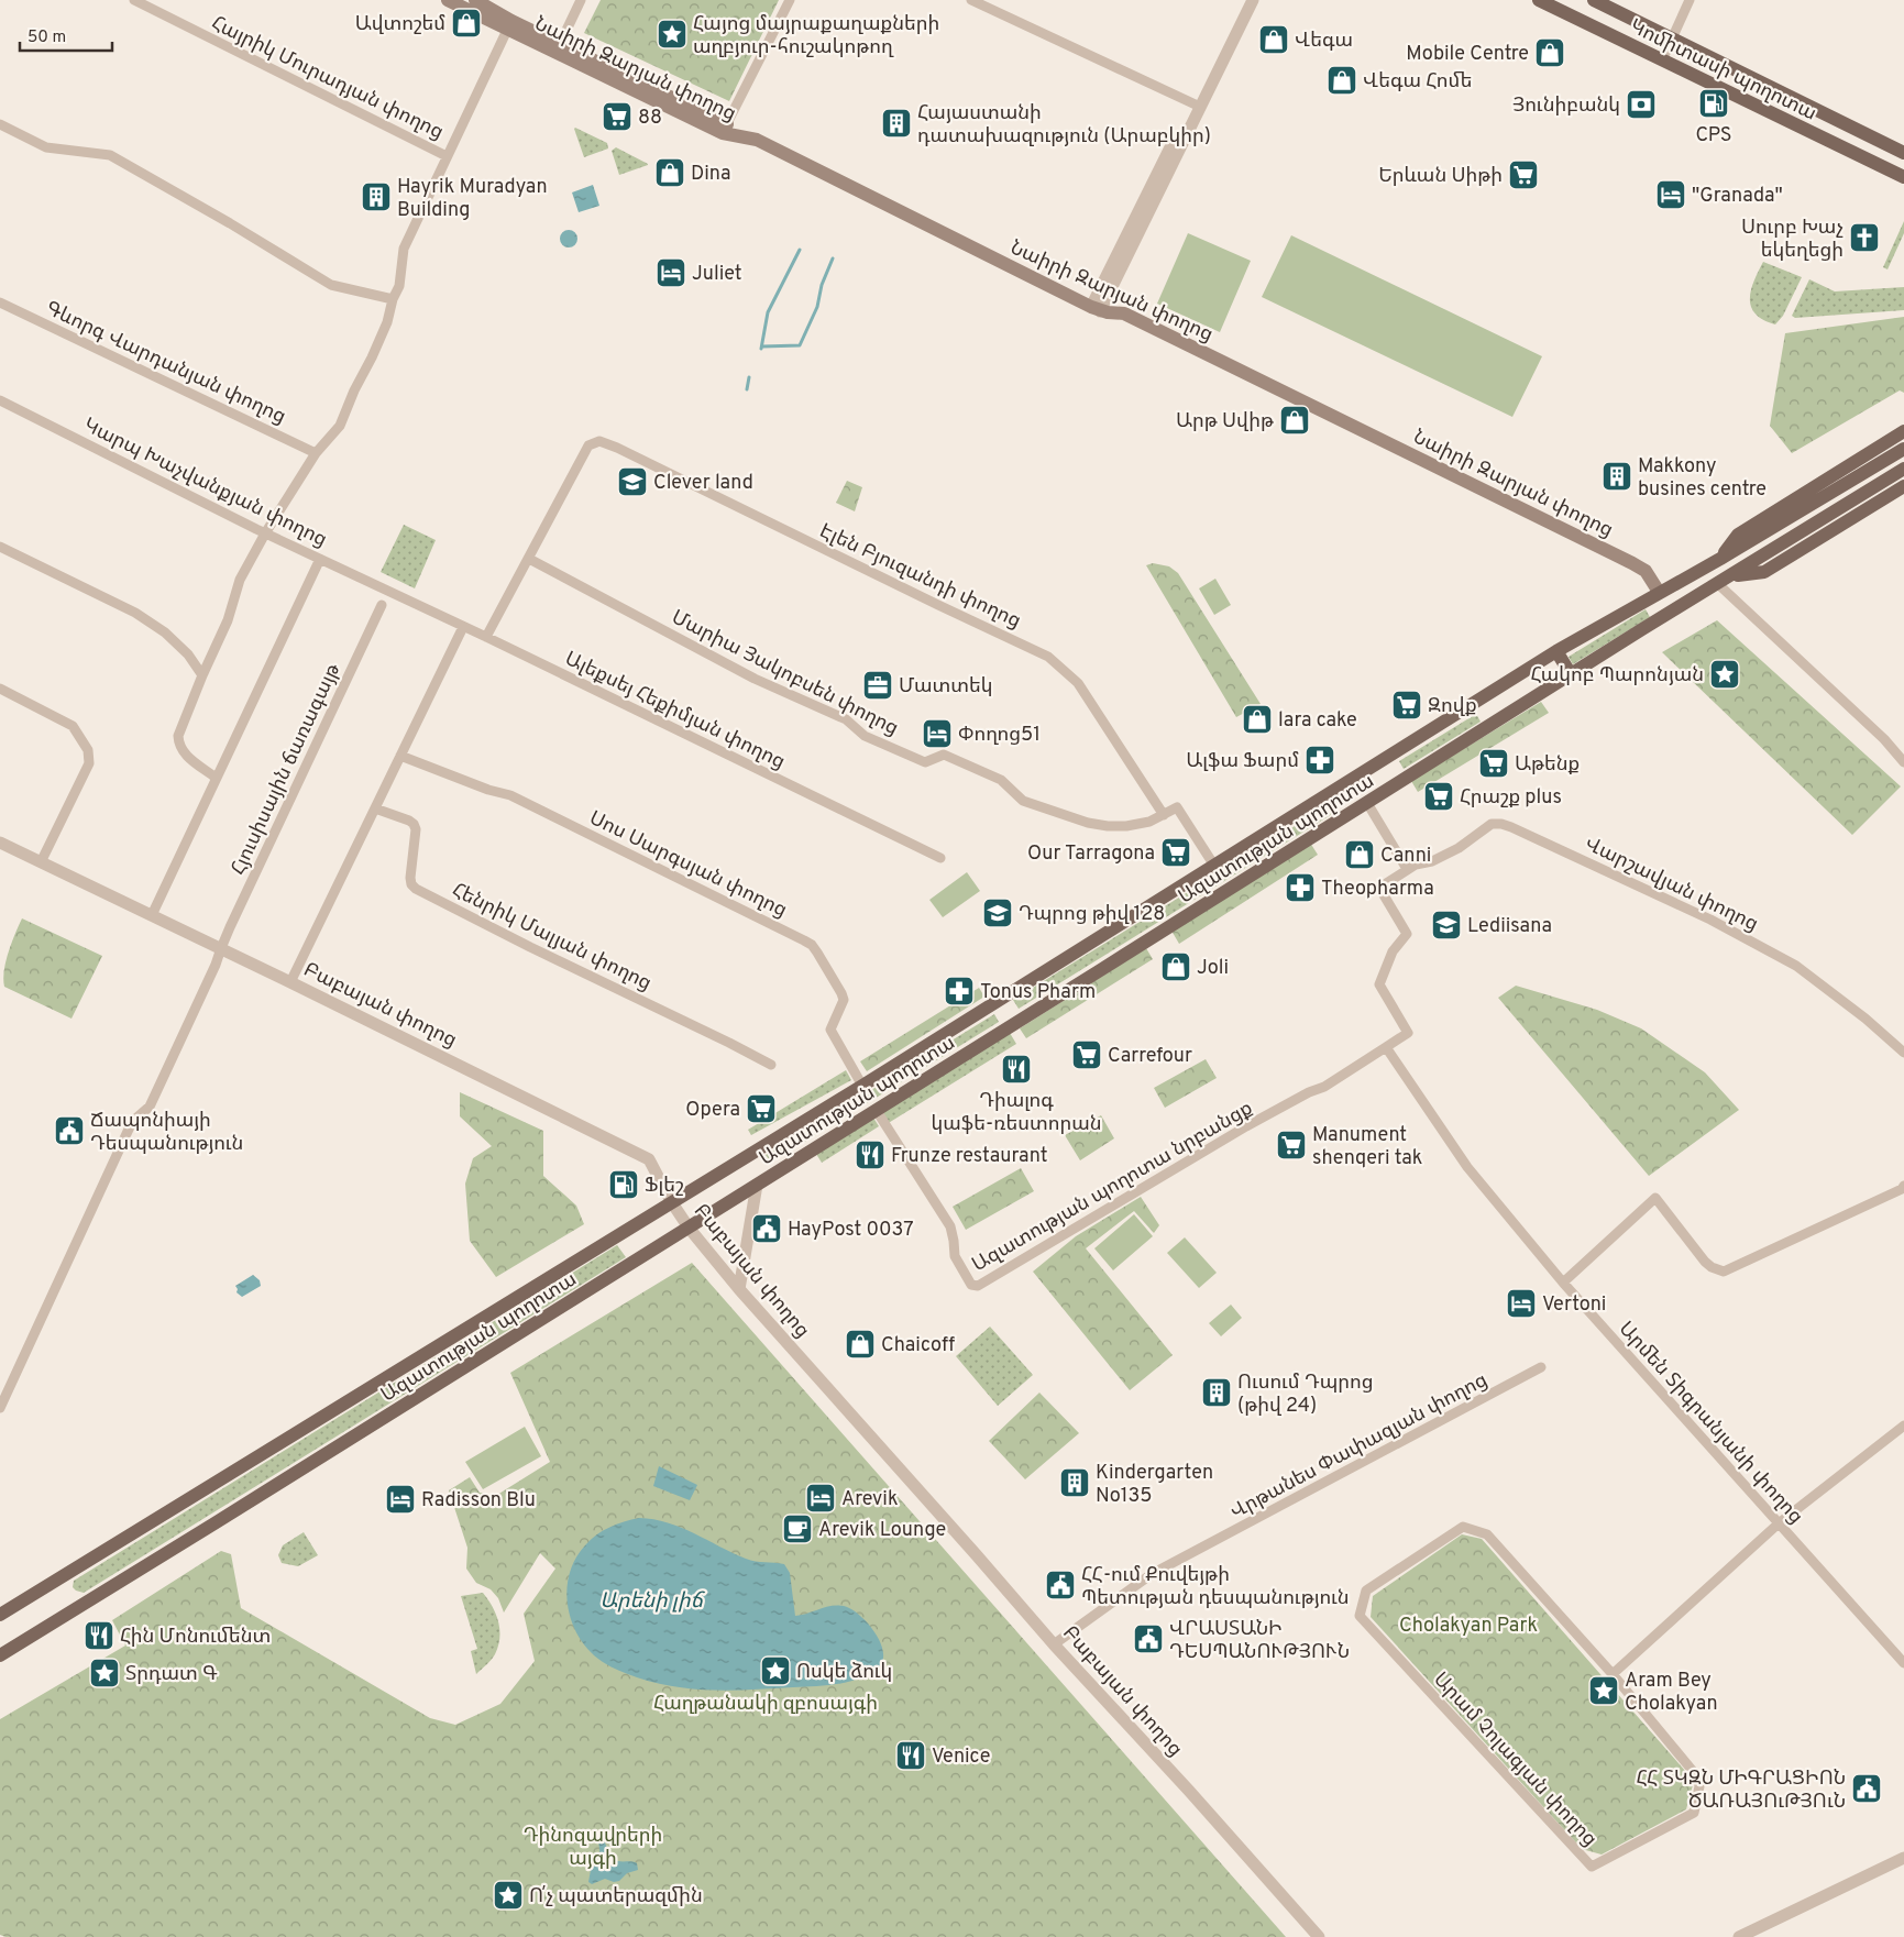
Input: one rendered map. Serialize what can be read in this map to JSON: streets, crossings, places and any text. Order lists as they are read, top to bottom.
{
  "streets": {
    "main road": ["Նաիրի Զարյան փողոց", "Կոմիտասի պողոտա", "Ազատության պողոտա"],
    "street": [
      "Հայրիկ Մուրադյան փողոց",
      "Գևորգ Վարդանյան փողոց",
      "Կարպ Խաչվանքյան փողոց",
      "Էլեն Բյուզանդի փողոց",
      "Մարիա Յակոբսեն փողոց",
      "Ալեքսեյ Հեքիմյան փողոց",
      "Հյուսիսային ճառագայթ",
      "Սոս Սարգսյան փողոց",
      "Վարշավյան փողոց",
      "Հենրիկ Մալյան փողոց",
      "Բաբայան փողոց",
      "Ազատության պողոտա նրբանցք",
      "Արմեն Տիգրանյանի փողոց",
      "Վրթանես Փափազյան փողոց",
      "Արամ Չոլագյան փողոց"
    ]
  },
  "crossings": [
    ["Նաիրի Զարյան փողոց", "Ազատության պողոտա"],
    ["Կարպ Խաչվանքյան փողոց", "Ալեքսեյ Հեքիմյան փողոց"],
    ["Էլեն Բյուզանդի փողոց", "Մարիա Յակոբսեն փողոց"],
    ["Մարիա Յակոբսեն փողոց", "Ազատության պողոտա"],
    ["Հյուսիսային ճառագայթ", "Բաբայան փողոց"],
    ["Ազատության պողոտա", "Սոս Սարգսյան փողոց"],
    ["Ազատության պողոտա", "Բաբայան փողոց"],
    ["Ազատության պողոտա", "Ազատության պողոտա նրբանցք"],
    ["Բաբայան փողոց", "Վրթանես Փափազյան փողոց"],
    ["Ազատության պողոտա նրբանցք", "Արմեն Տիգրանյանի փողոց"]
  ],
  "water": ["Արենի լիճ"],
  "parks": ["Cholakyan Park", "Հաղթանակի զբոսայգի", "Դինոզավրերի այգի"],
  "places": {
    "shop": [
      "Ավտոշեմ",
      "Վեգա",
      "Mobile Centre",
      "Վեգա Հոմե",
      "Dina",
      "Արթ Սվիթ",
      "lara cake",
      "Canni",
      "Joli",
      "Chaicoff"
    ],
    "place": [
      "Հայոց մայրաքաղաքների աղբյուր-հուշակոթող",
      "Հակոբ Պարոնյան",
      "Ոսկե ձուկ",
      "Տրդատ Գ",
      "Aram Bey Cholakyan",
      "Ո՛չ պատերազմին"
    ],
    "fuel station": ["CPS", "Ֆլեշ"],
    "bank": ["Յունիբանկ"],
    "supermarket": [
      "88",
      "Երևան Սիթի",
      "Զովք",
      "Աթենք",
      "Հրաշք plus",
      "Our Tarragona",
      "Carrefour",
      "Opera",
      "Manument shenqeri tak"
    ],
    "building": [
      "Հայաստանի դատախազություն (Արաբկիր)",
      "Hayrik Muradyan Building",
      "Makkony busines centre",
      "Ուսում Դպրոց (թիվ 24)",
      "Kindergarten No135"
    ],
    "hotel": [
      "\"Granada\"",
      "Juliet",
      "Փողոց51",
      "Vertoni",
      "Arevik",
      "Radisson Blu"
    ],
    "church": ["Սուրբ Խաչ եկեղեցի"],
    "school or university": ["Clever land", "Դպրոց թիվ 128", "Lediisana"],
    "office": ["Մատտեկ"],
    "pharmacy": ["Ալֆա Ֆարմ", "Theopharma", "Tonus Pharm"],
    "restaurant": [
      "Դիալոգ կաֆե-ռեստորան",
      "Frunze restaurant",
      "Հին Մոնումենտ",
      "Venice"
    ],
    "public building": [
      "Ճապոնիայի Դեսպանություն",
      "HayPost 0037",
      "ՀՀ-ում Քուվեյթի Պետության դեսպանություն",
      "ՎՐԱՍՏԱՆԻ ԴԵՍՊԱՆՈՒԹՅՈՒՆ",
      "ՀՀ ՏԿԶՆ ՄԻԳՐԱՑԻՈՆ ԾԱՌԱՅՈւԹՅՈւՆ"
    ],
    "cafe": ["Arevik Lounge"]
  },
  "scale_bar": "50 m"
}
